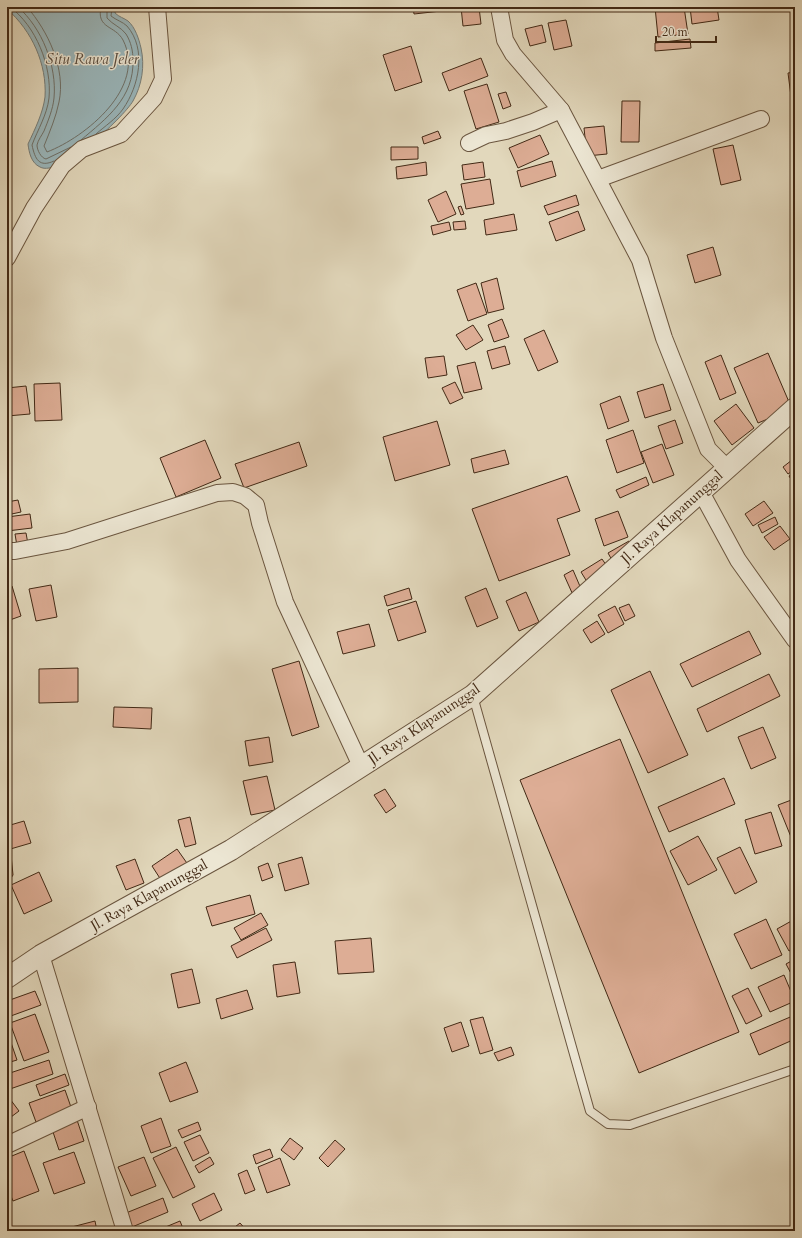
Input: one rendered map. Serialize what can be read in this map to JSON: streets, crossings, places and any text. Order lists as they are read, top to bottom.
{
  "streets": {
    "street": ["Jl. Raya Klapanunggal"]
  },
  "water": ["Situ Rawa Jeler"],
  "scale_bar": "20 m"
}
